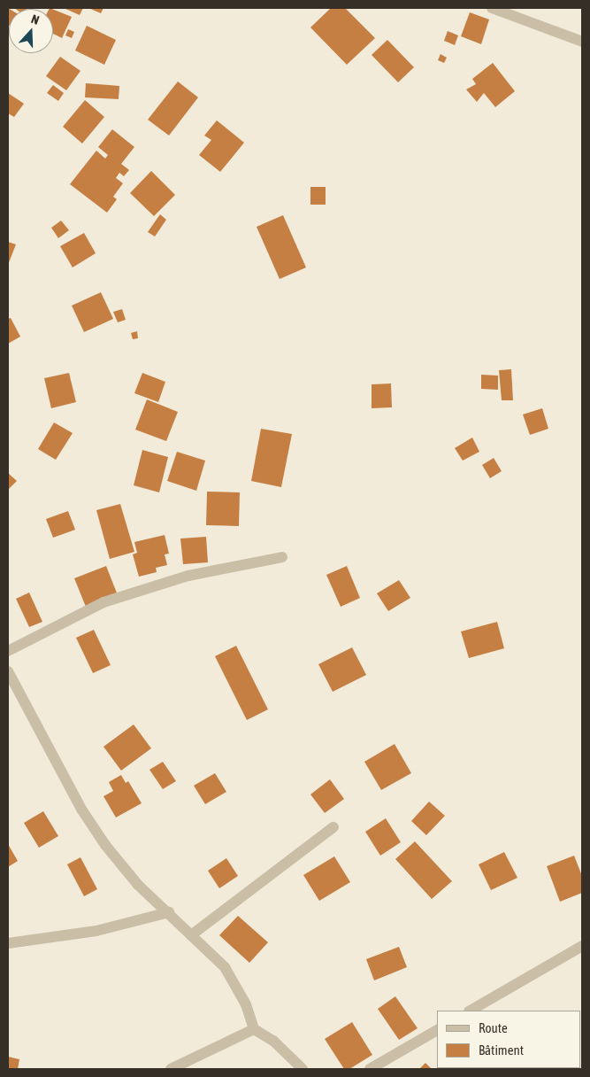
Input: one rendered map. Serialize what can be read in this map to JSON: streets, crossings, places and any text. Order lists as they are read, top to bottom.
{
  "legend": ["Route", "Bâtiment"],
  "north": "top"
}
